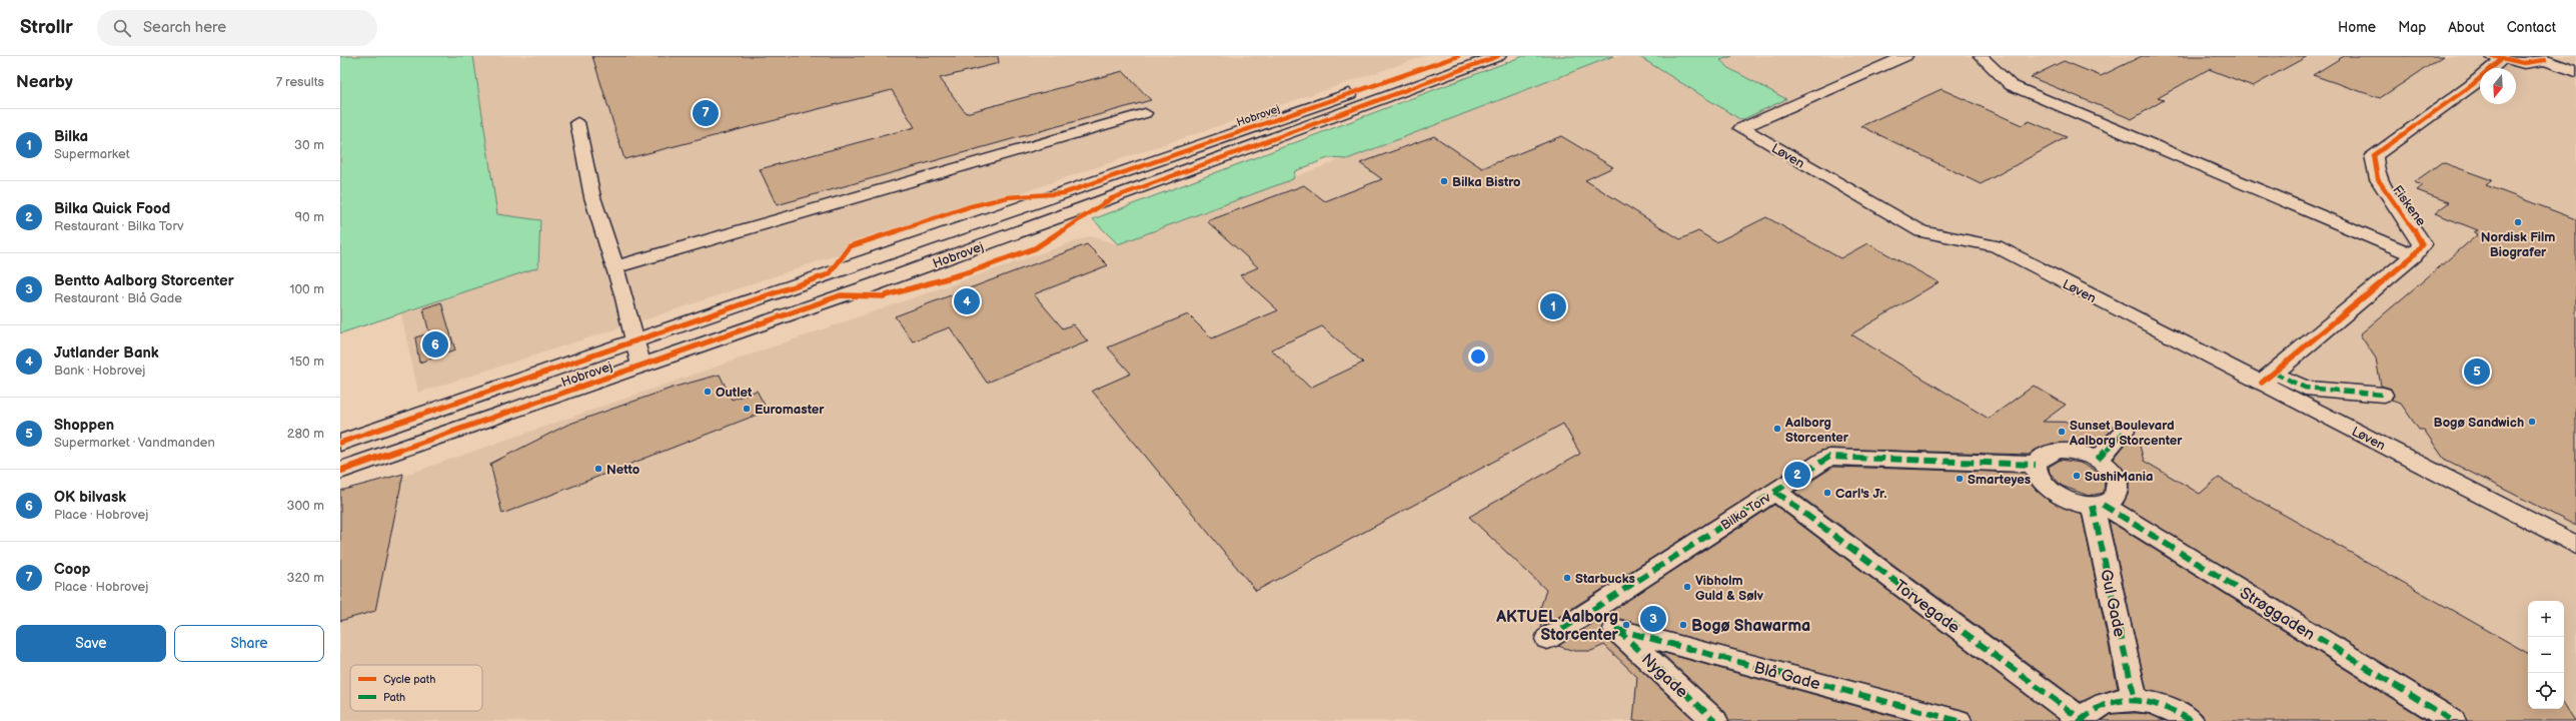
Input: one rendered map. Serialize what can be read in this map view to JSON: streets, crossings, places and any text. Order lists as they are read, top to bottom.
{
  "streets": {
    "main road": ["Hobrovej", "Fiskene"],
    "street": [
      "Løven",
      "Bilka Torv",
      "Gul Gade",
      "Torvegade",
      "Strøggaden",
      "Nygade",
      "Blå Gade"
    ]
  },
  "crossings": [
    ["Bilka Torv", "Gul Gade"],
    ["Bilka Torv", "Torvegade"],
    ["Bilka Torv", "Strøggaden"],
    ["Gul Gade", "Strøggaden"],
    ["Nygade", "Blå Gade"]
  ],
  "places": [
    "Bilka Bistro",
    "Nordisk Film Biografer",
    "Outlet",
    "Euromaster",
    "Bogø Sandwich",
    "Aalborg Storcenter",
    "Sunset Boulevard Aalborg Storcenter",
    "Netto",
    "SushiMania",
    "Smarteyes",
    "Carl's Jr.",
    "Starbucks",
    "Vibholm Guld & Sølv",
    "AKTUEL Aalborg Storcenter",
    "Bogø Shawarma"
  ],
  "legend": ["Cycle path", "Path"],
  "north": "bottom",
  "page": {
    "header": "Strollr",
    "search": "Search here",
    "nav": [
      "Home",
      "Map",
      "About",
      "Contact"
    ],
    "heading": ["Nearby", "7 results"],
    "pins": [
      "7",
      "4",
      "1",
      "6",
      "5",
      "2",
      "3"
    ],
    "list": [
      {
        "mark": "1",
        "name": "Bilka",
        "note": "Supermarket",
        "value": "30 m"
      },
      {
        "mark": "2",
        "name": "Bilka Quick Food",
        "note": "Restaurant · Bilka Torv",
        "value": "90 m"
      },
      {
        "mark": "3",
        "name": "Bentto Aalborg Storcenter",
        "note": "Restaurant · Blå Gade",
        "value": "100 m"
      },
      {
        "mark": "4",
        "name": "Jutlander Bank",
        "note": "Bank · Hobrovej",
        "value": "150 m"
      },
      {
        "mark": "5",
        "name": "Shoppen",
        "note": "Supermarket · Vandmanden",
        "value": "280 m"
      },
      {
        "mark": "6",
        "name": "OK bilvask",
        "note": "Place · Hobrovej",
        "value": "300 m"
      },
      {
        "mark": "7",
        "name": "Coop",
        "note": "Place · Hobrovej",
        "value": "320 m"
      }
    ],
    "map_buttons": ["+", "−"],
    "buttons": ["Save", "Share"]
  }
}
